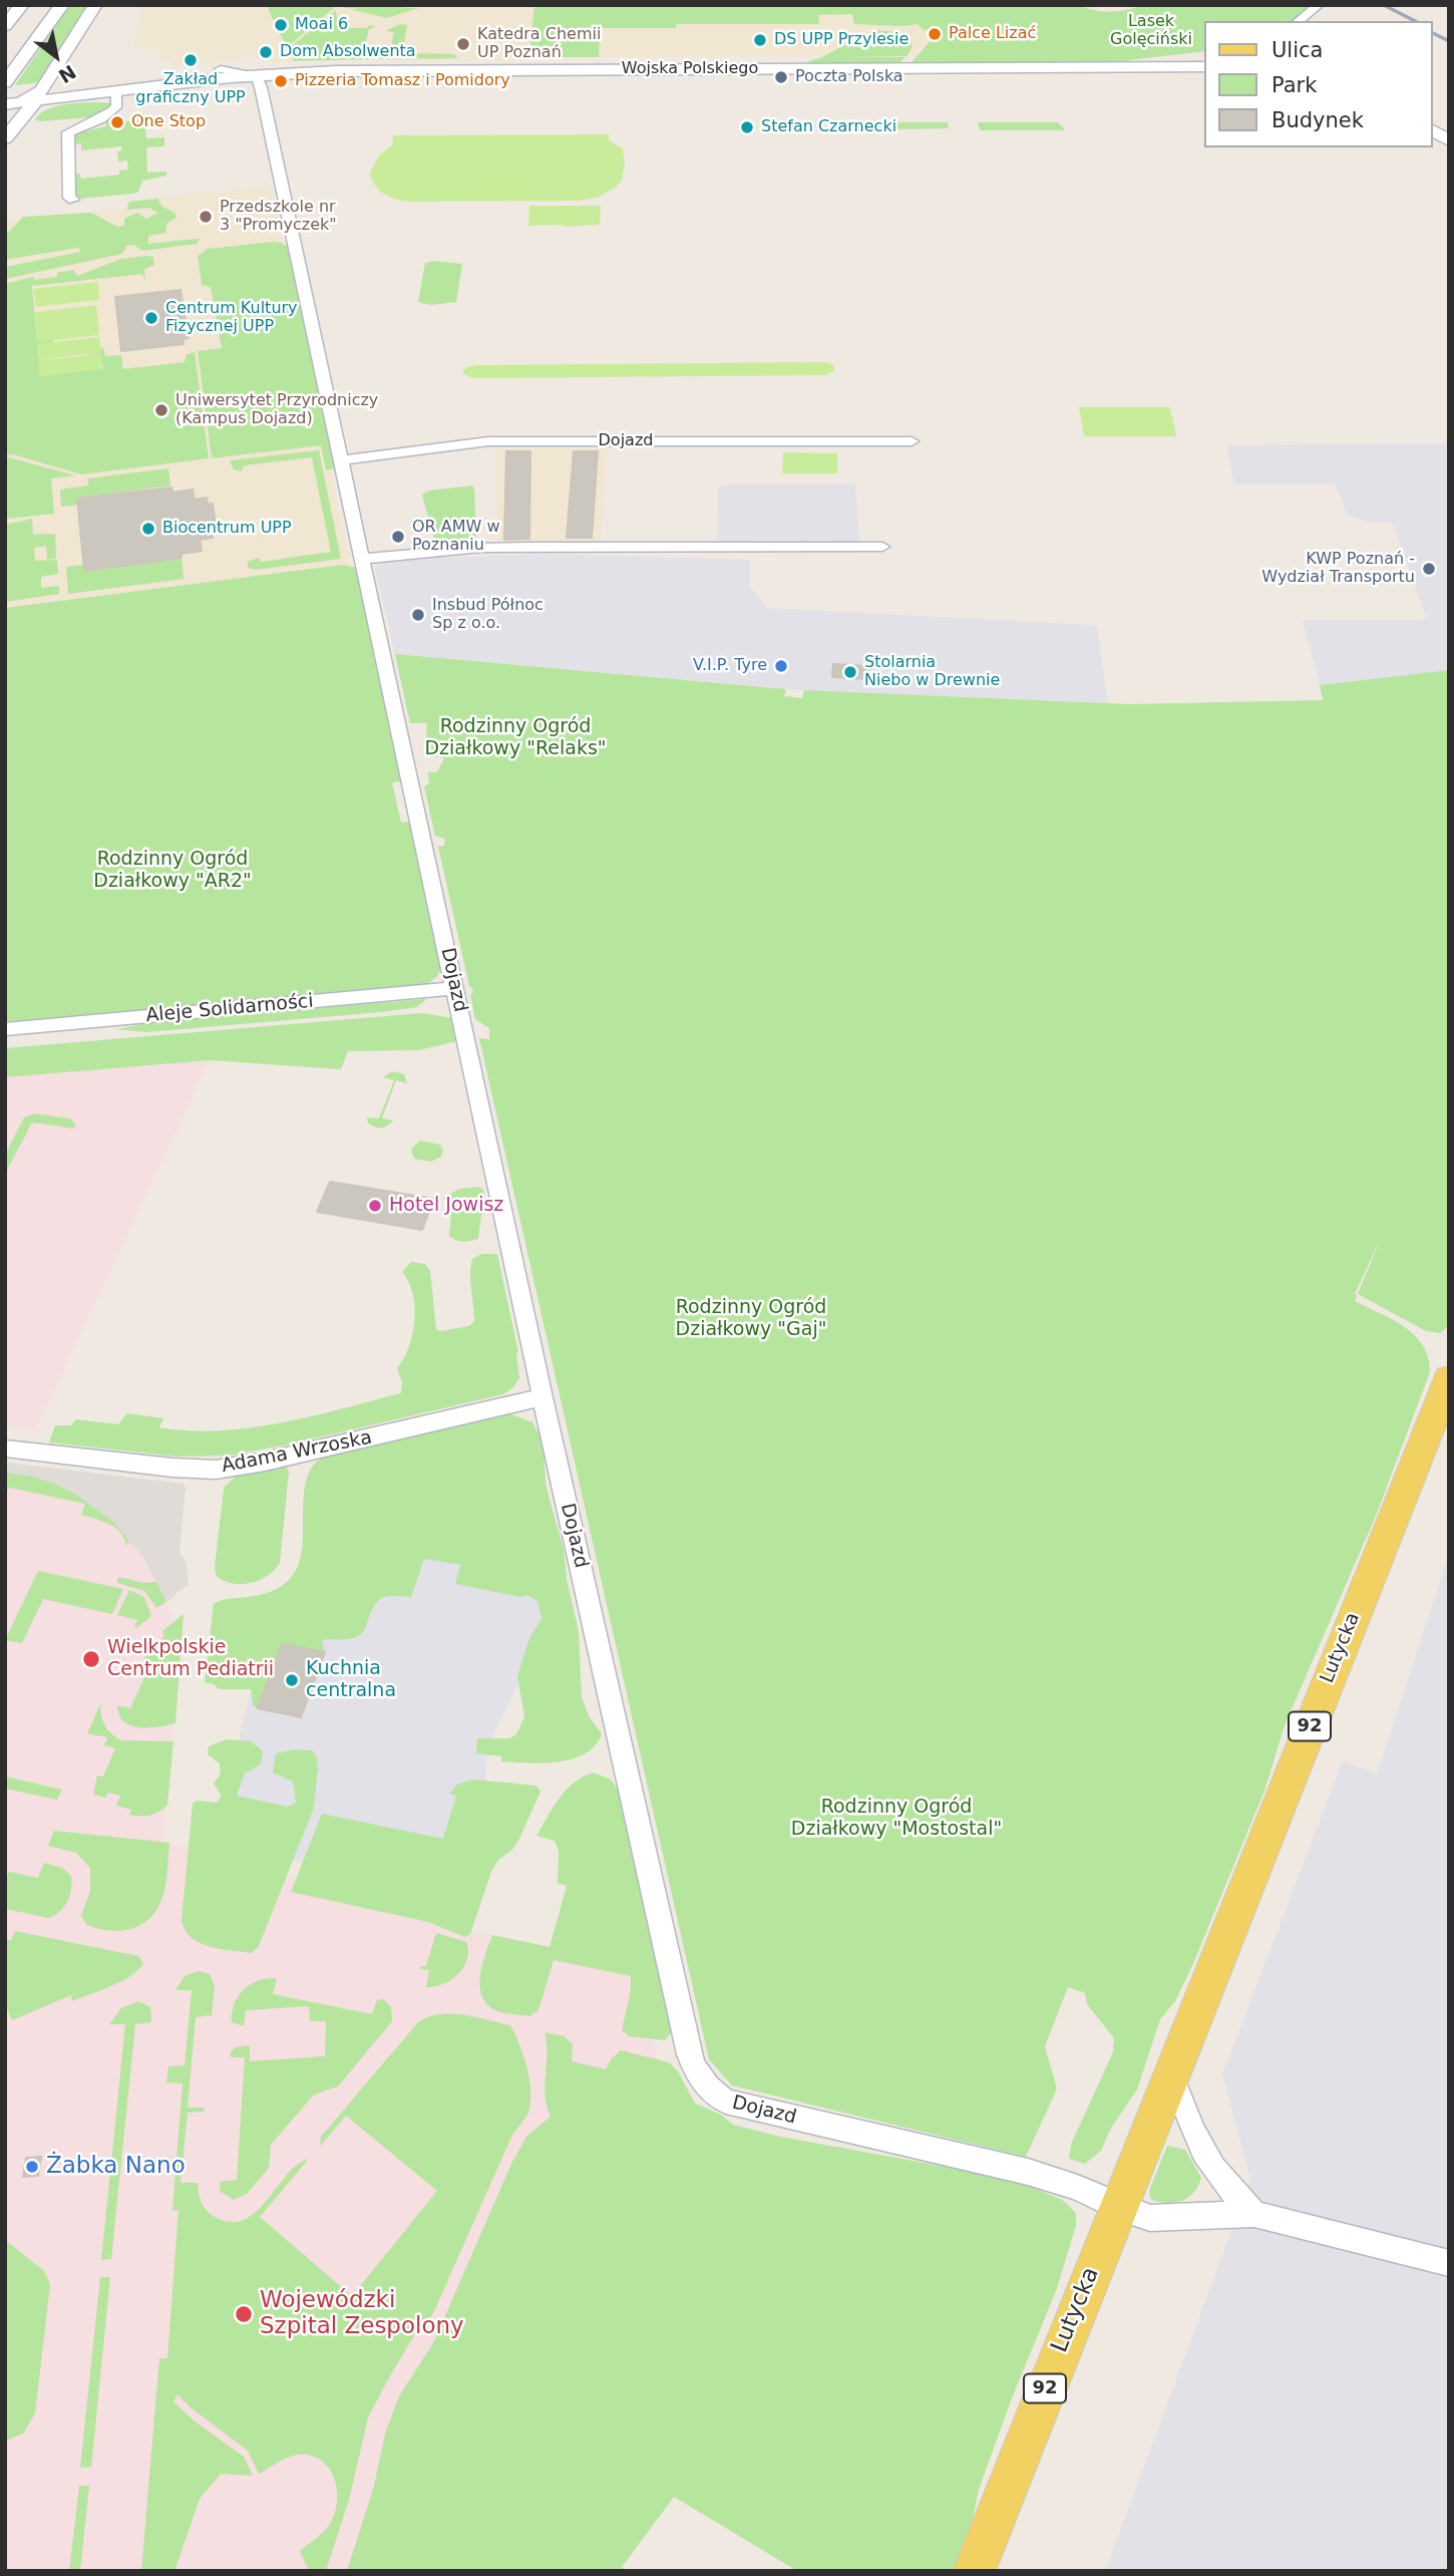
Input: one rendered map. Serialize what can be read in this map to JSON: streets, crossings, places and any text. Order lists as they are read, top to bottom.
{
  "streets": {
    "main road": ["Lutycka", "92"],
    "street": [
      "Wojska Polskiego",
      "Dojazd",
      "Aleje Solidarności",
      "Adama Wrzoska"
    ]
  },
  "crossings": [
    ["Wojska Polskiego", "Dojazd"],
    ["Dojazd", "Aleje Solidarności"],
    ["Dojazd", "Adama Wrzoska"],
    ["Dojazd", "Lutycka"]
  ],
  "parks": [
    "Lasek Golęciński",
    "Rodzinny Ogród Działkowy \"Relaks\"",
    "Rodzinny Ogród Działkowy \"AR2\"",
    "Rodzinny Ogród Działkowy \"Gaj\"",
    "Rodzinny Ogród Działkowy \"Mostostal\""
  ],
  "places": [
    "Moai 6",
    "Palce Lizać",
    "DS UPP Przylesie",
    "Katedra Chemii UP Poznań",
    "Dom Absolwenta",
    "Zakład graficzny UPP",
    "Poczta Polska",
    "Pizzeria Tomasz i Pomidory",
    "One Stop",
    "Stefan Czarnecki",
    "Przedszkole nr 3 \"Promyczek\"",
    "Centrum Kultury Fizycznej UPP",
    "Uniwersytet Przyrodniczy (Kampus Dojazd)",
    "Biocentrum UPP",
    "OR AMW w Poznaniu",
    "KWP Poznań - Wydział Transportu",
    "Insbud Północ Sp z o.o.",
    "V.I.P. Tyre",
    "Stolarnia Niebo w Drewnie",
    "Hotel Jowisz",
    "Wielkpolskie Centrum Pediatrii",
    "Kuchnia centralna",
    "Żabka Nano",
    "Wojewódzki Szpital Zespolony"
  ],
  "legend": ["Ulica", "Park", "Budynek"],
  "north": "bottom right"
}
